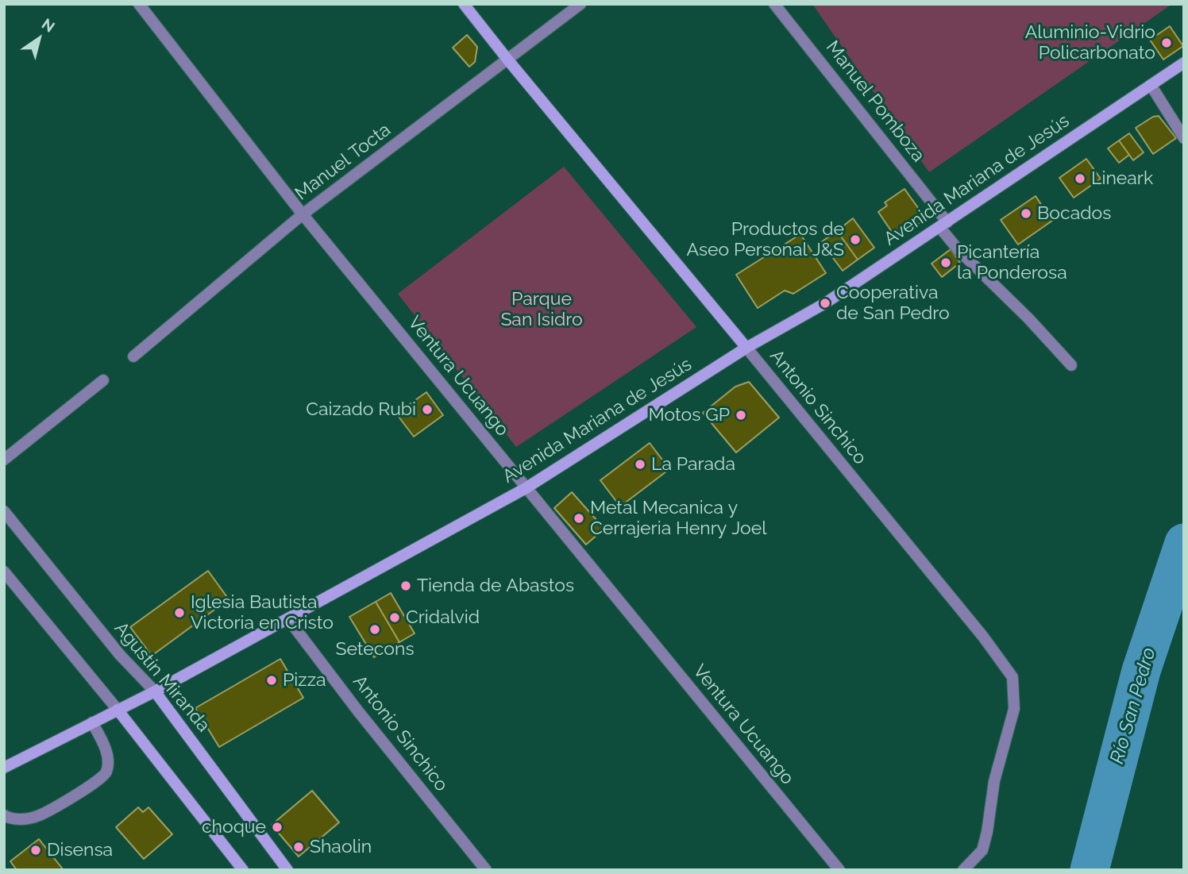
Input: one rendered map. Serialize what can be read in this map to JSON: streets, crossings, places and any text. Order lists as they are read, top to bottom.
{
  "streets": {
    "street": [
      "Manuel Pomboza",
      "Manuel Tocta",
      "Avenida Mariana de Jesús",
      "Ventura Ucuango",
      "Antonio Sinchico",
      "Agustín Miranda"
    ]
  },
  "crossings": [
    ["Manuel Pomboza", "Avenida Mariana de Jesús"],
    ["Manuel Tocta", "Ventura Ucuango"],
    ["Manuel Tocta", "Antonio Sinchico"],
    ["Avenida Mariana de Jesús", "Ventura Ucuango"],
    ["Avenida Mariana de Jesús", "Antonio Sinchico"],
    ["Avenida Mariana de Jesús", "Agustín Miranda"]
  ],
  "water": ["Río San Pedro"],
  "parks": ["Parque San Isidro"],
  "places": [
    "Aluminio-Vidrio Policarbonato",
    "Lineark",
    "Bocados",
    "Productos de Aseo Personal J&S",
    "Picantería la Ponderosa",
    "Cooperativa de San Pedro",
    "Caizado Rubi",
    "Motos GP",
    "La Parada",
    "Metal Mecanica y Cerrajeria Henry Joel",
    "Tienda de Abastos",
    "Iglesia Bautista Victoria en Cristo",
    "Cridalvid",
    "Setecons",
    "Pizza",
    "choque",
    "Shaolin",
    "Disensa"
  ],
  "north": "top right"
}
